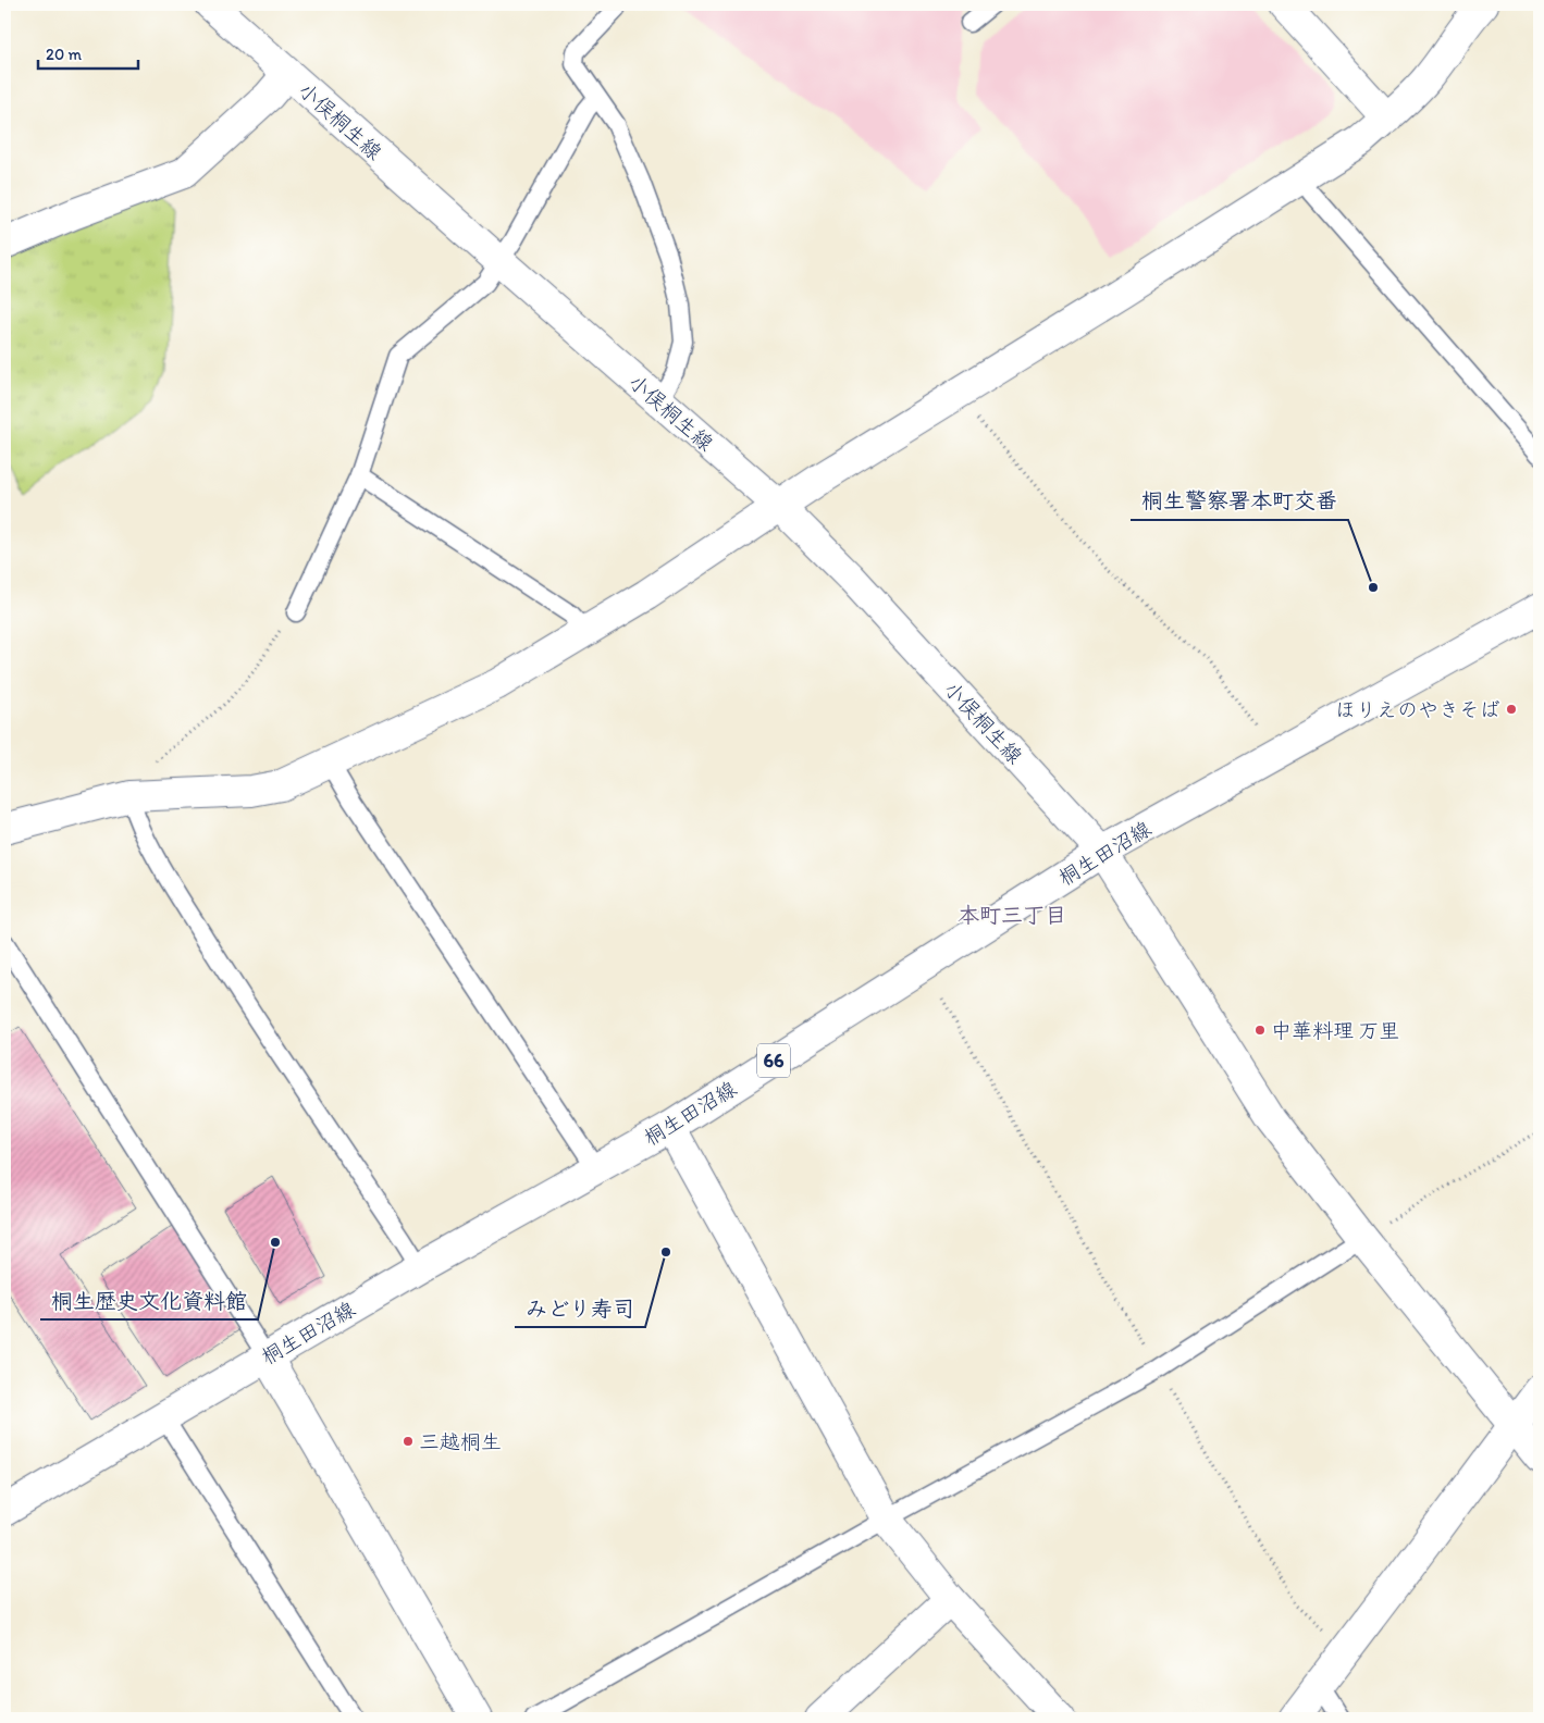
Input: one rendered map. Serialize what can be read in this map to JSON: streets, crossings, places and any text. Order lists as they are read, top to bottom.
{
  "streets": {
    "street": ["小俣桐生線", "桐生田沼線", "66"]
  },
  "crossings": [
    ["小俣桐生線", "桐生田沼線"]
  ],
  "districts": ["本町三丁目"],
  "places": [
    "桐生警察署本町交番",
    "ほりえのやきそば",
    "中華料理 万里",
    "桐生歴史文化資料館",
    "みどり寿司",
    "三越桐生"
  ],
  "scale_bar": "20 m"
}
